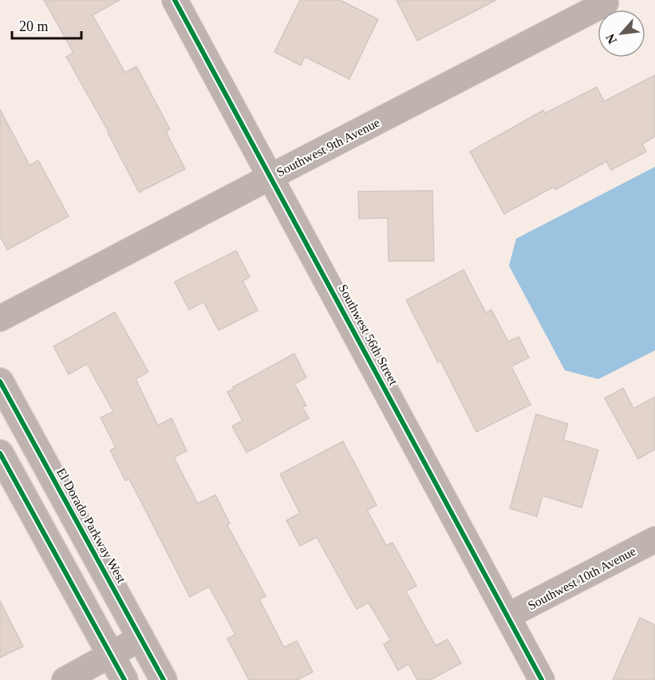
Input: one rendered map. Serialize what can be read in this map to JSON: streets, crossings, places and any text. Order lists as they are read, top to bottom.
{
  "streets": {
    "street": [
      "Southwest 9th Avenue",
      "Southwest 56th Street",
      "El Dorado Parkway West",
      "Southwest 10th Avenue"
    ]
  },
  "crossings": [
    ["Southwest 9th Avenue", "Southwest 56th Street"],
    ["Southwest 56th Street", "Southwest 10th Avenue"]
  ],
  "scale_bar": "20 m",
  "north": "bottom left"
}
